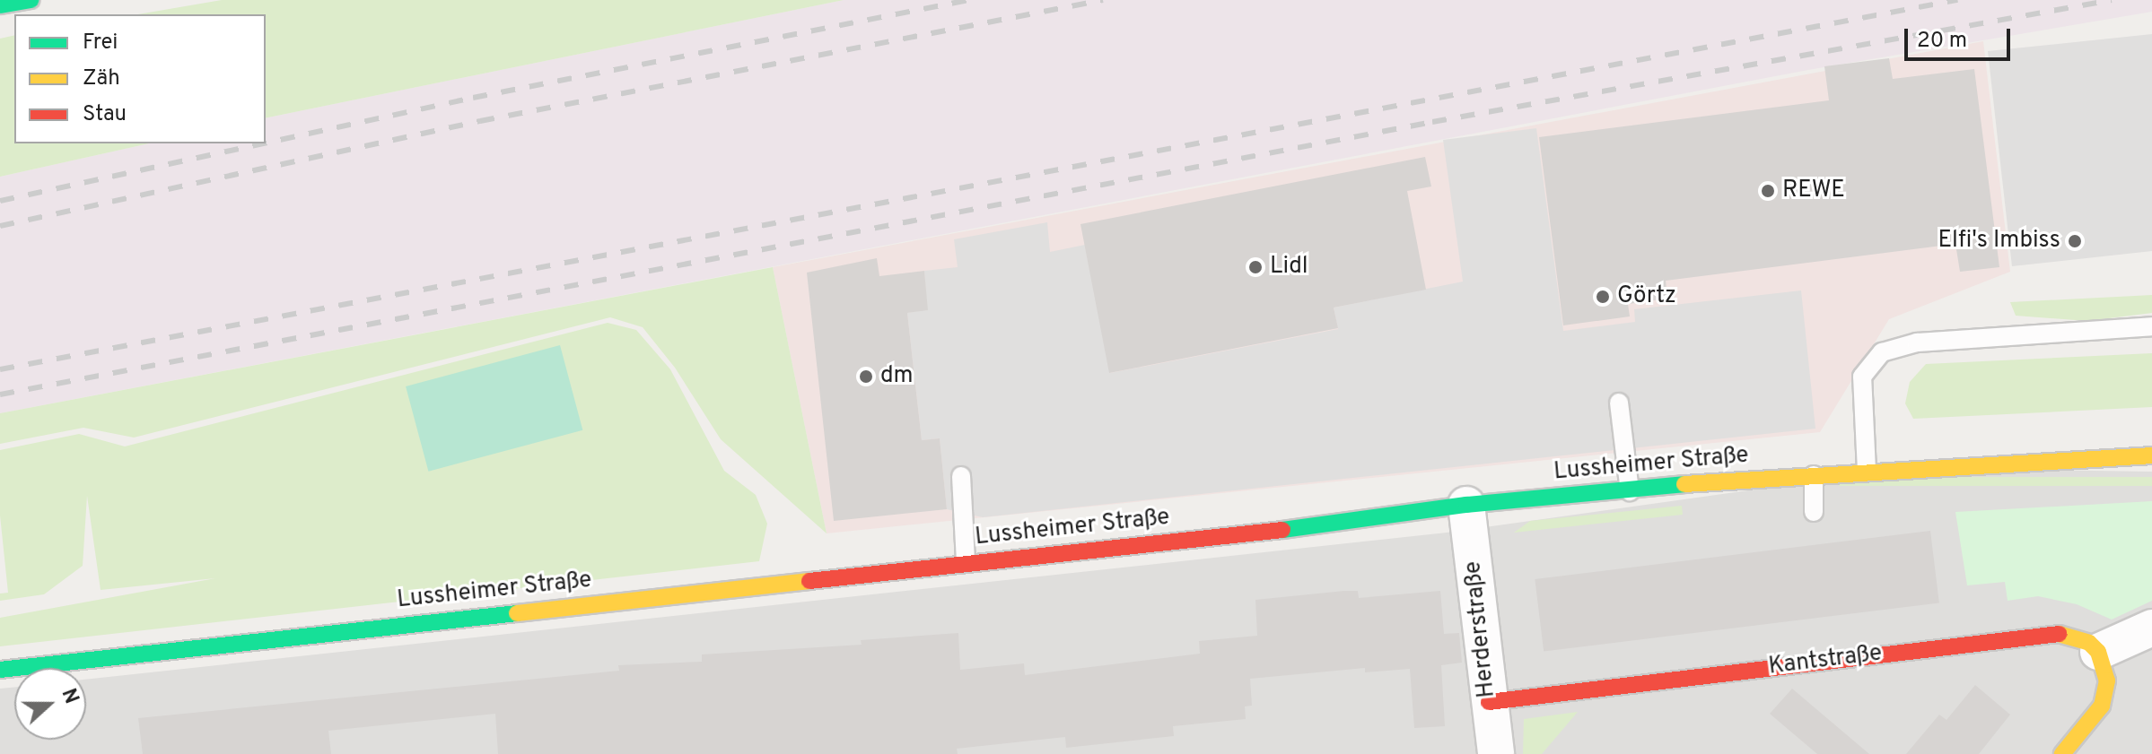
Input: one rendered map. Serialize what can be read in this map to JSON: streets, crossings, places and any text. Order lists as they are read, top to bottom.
{
  "streets": {
    "main road": ["Lussheimer Straße", "Kantstraße"],
    "street": ["Herderstraße"]
  },
  "crossings": [
    ["Lussheimer Straße", "Herderstraße"],
    ["Herderstraße", "Kantstraße"]
  ],
  "places": [
    "REWE",
    "Elfi's Imbiss",
    "Lidl",
    "Görtz",
    "dm"
  ],
  "legend": ["Frei", "Zäh", "Stau"],
  "scale_bar": "20 m",
  "north": "right"
}
